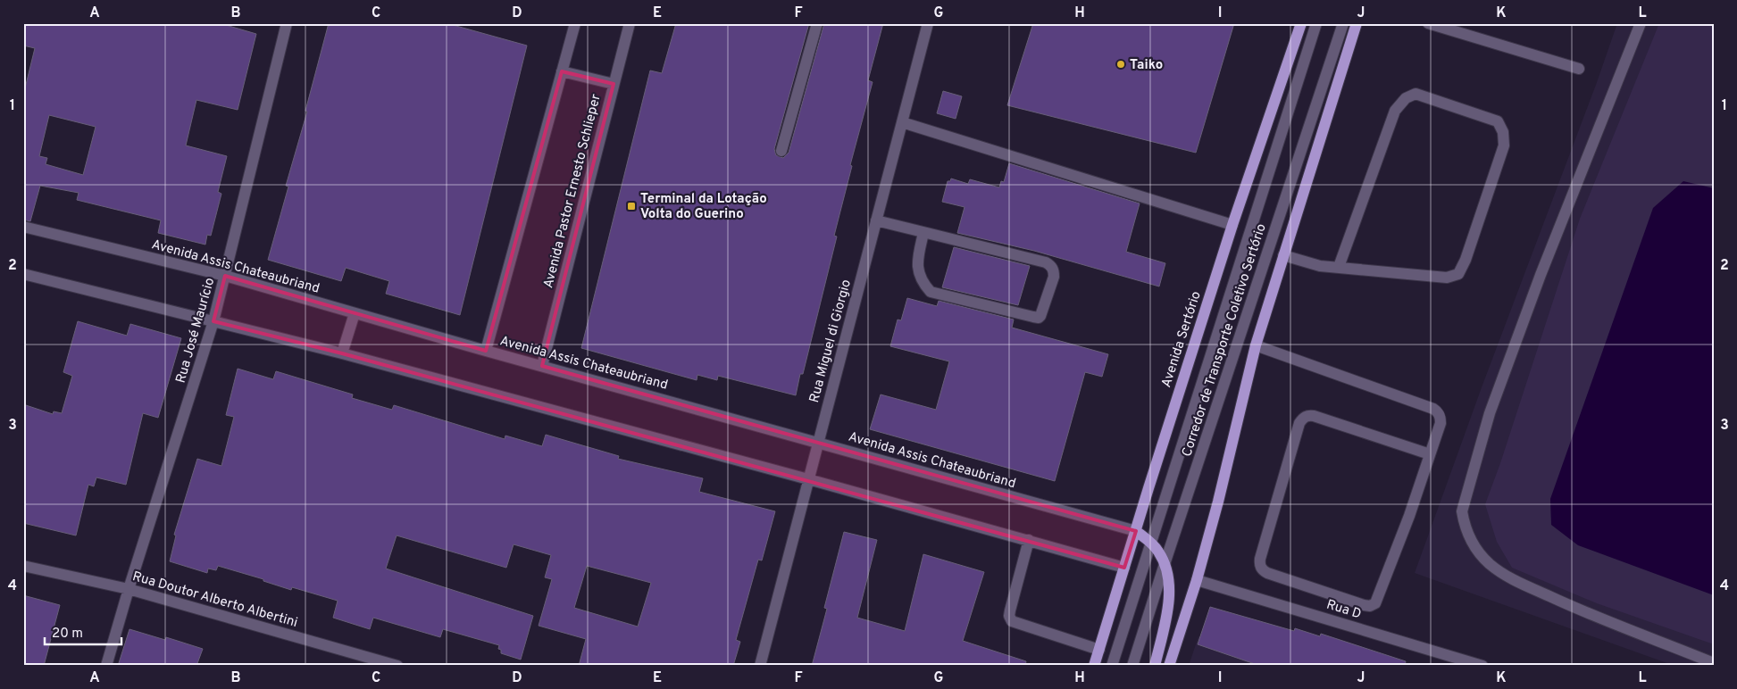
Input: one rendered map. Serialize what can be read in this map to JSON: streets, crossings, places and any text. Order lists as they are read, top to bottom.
{
  "streets": {
    "main road": ["Avenida Sertório"],
    "street": [
      "Avenida Pastor Ernesto Schlieper",
      "Avenida Assis Chateaubriand",
      "Rua José Maurício",
      "Corredor de Transporte Coletivo Sertório",
      "Rua Miguel di Giorgio",
      "Rua Doutor Alberto Albertini",
      "Rua D"
    ]
  },
  "crossings": [
    ["Avenida Pastor Ernesto Schlieper", "Avenida Assis Chateaubriand"],
    ["Avenida Assis Chateaubriand", "Rua José Maurício"],
    ["Avenida Assis Chateaubriand", "Avenida Sertório"],
    ["Avenida Assis Chateaubriand", "Rua Miguel di Giorgio"],
    ["Rua José Maurício", "Rua Doutor Alberto Albertini"]
  ],
  "places": {
    "other": ["Taiko"],
    "transit": ["Terminal da Lotação Volta do Guerino"]
  },
  "scale_bar": "20 m",
  "grid": {
    "columns": [
      "A",
      "B",
      "C",
      "D",
      "E",
      "F",
      "G",
      "H",
      "I",
      "J",
      "K",
      "L"
    ],
    "rows": [
      "1",
      "2",
      "3",
      "4"
    ]
  }
}
